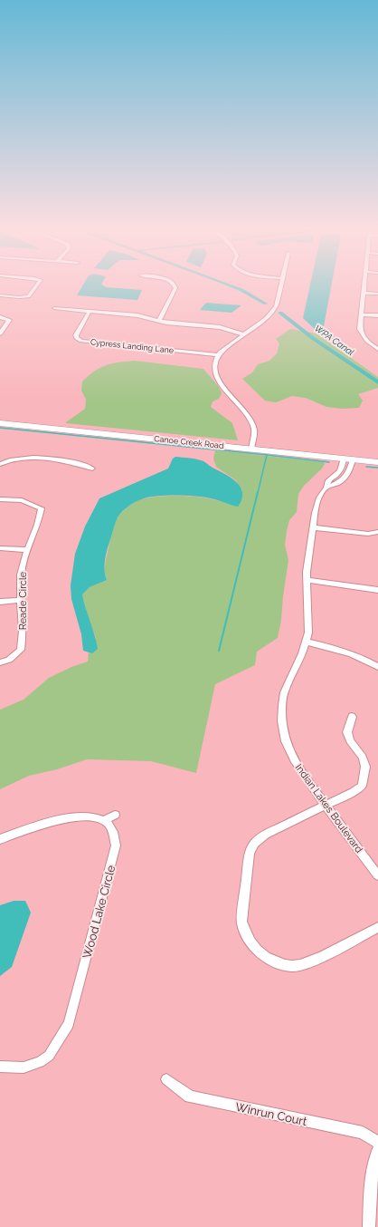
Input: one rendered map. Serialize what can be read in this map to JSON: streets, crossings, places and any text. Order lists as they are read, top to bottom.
{
  "streets": {
    "main road": ["Canoe Creek Road"],
    "street": [
      "Cypress Landing Lane",
      "Reade Circle",
      "Indian Lakes Boulevard",
      "Wood Lake Circle",
      "Winrun Court"
    ]
  },
  "crossings": [
    ["Canoe Creek Road", "Indian Lakes Boulevard"]
  ],
  "water": ["WPA Canal"]
}
